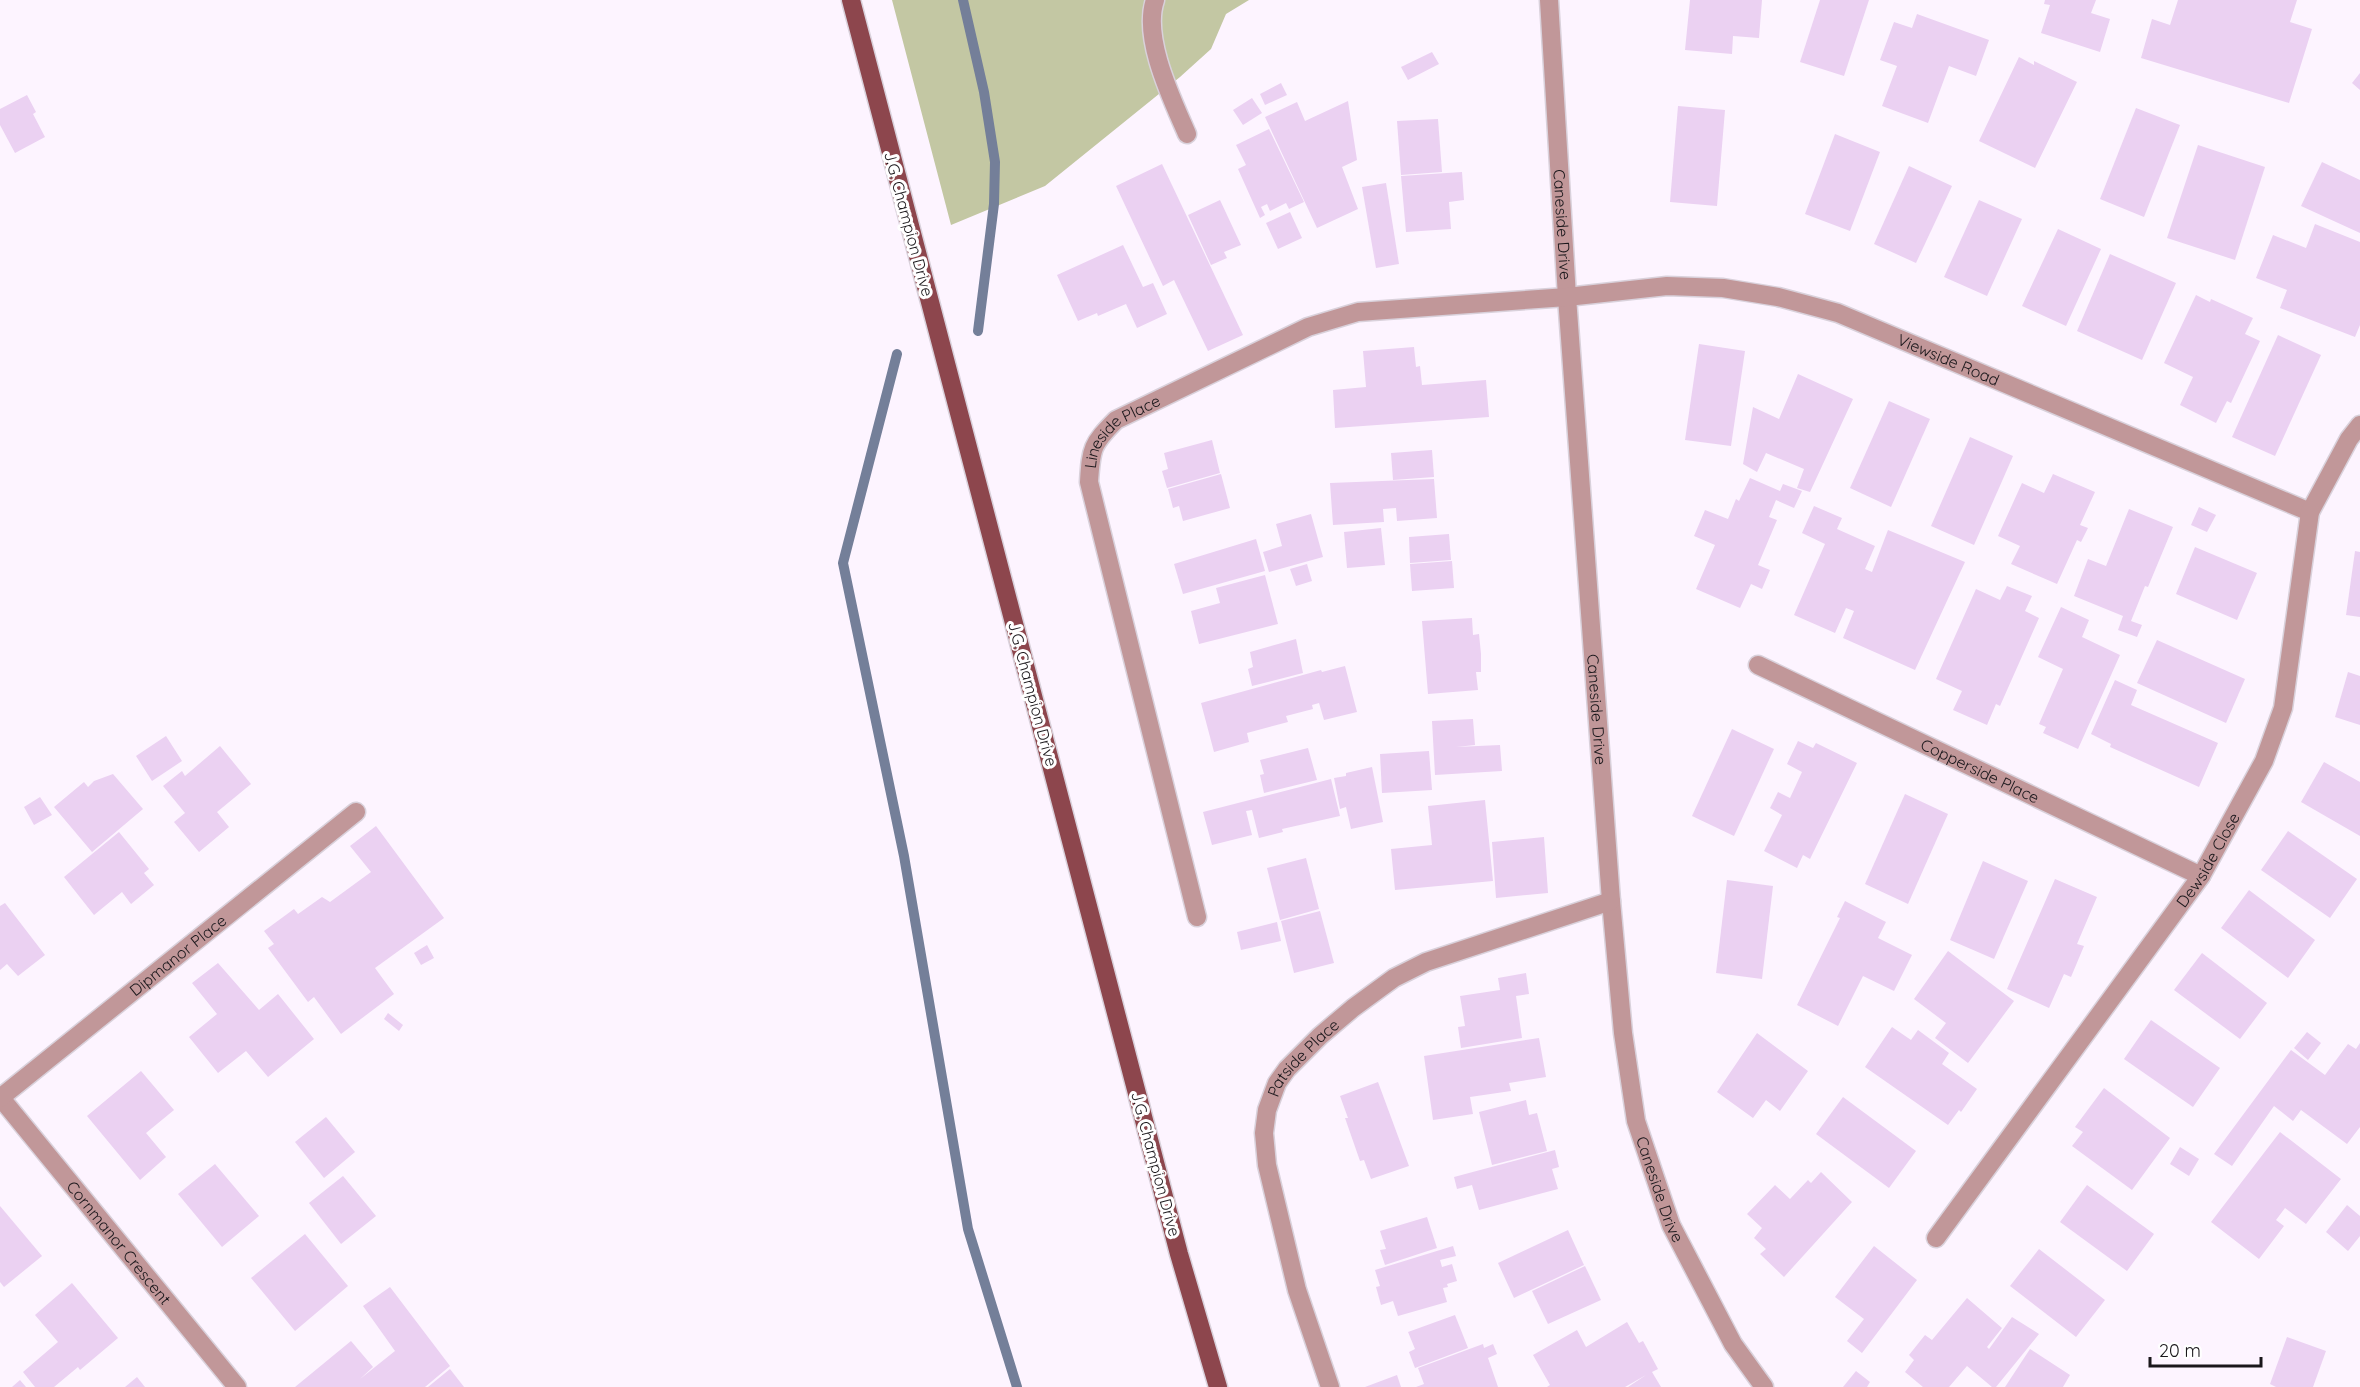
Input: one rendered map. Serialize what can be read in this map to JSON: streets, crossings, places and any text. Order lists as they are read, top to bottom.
{
  "streets": {
    "main road": ["J.G. Champion Drive"],
    "street": [
      "Caneside Drive",
      "Viewside Road",
      "Lineside Place",
      "Copperside Place",
      "Dewside Close",
      "Dipmanor Place",
      "Patside Place",
      "Cornmanor Crescent"
    ]
  },
  "crossings": [
    ["Caneside Drive", "Viewside Road"],
    ["Caneside Drive", "Lineside Place"],
    ["Caneside Drive", "Patside Place"],
    ["Viewside Road", "Lineside Place"],
    ["Viewside Road", "Dewside Close"],
    ["Copperside Place", "Dewside Close"],
    ["Dipmanor Place", "Cornmanor Crescent"]
  ],
  "scale_bar": "20 m"
}
